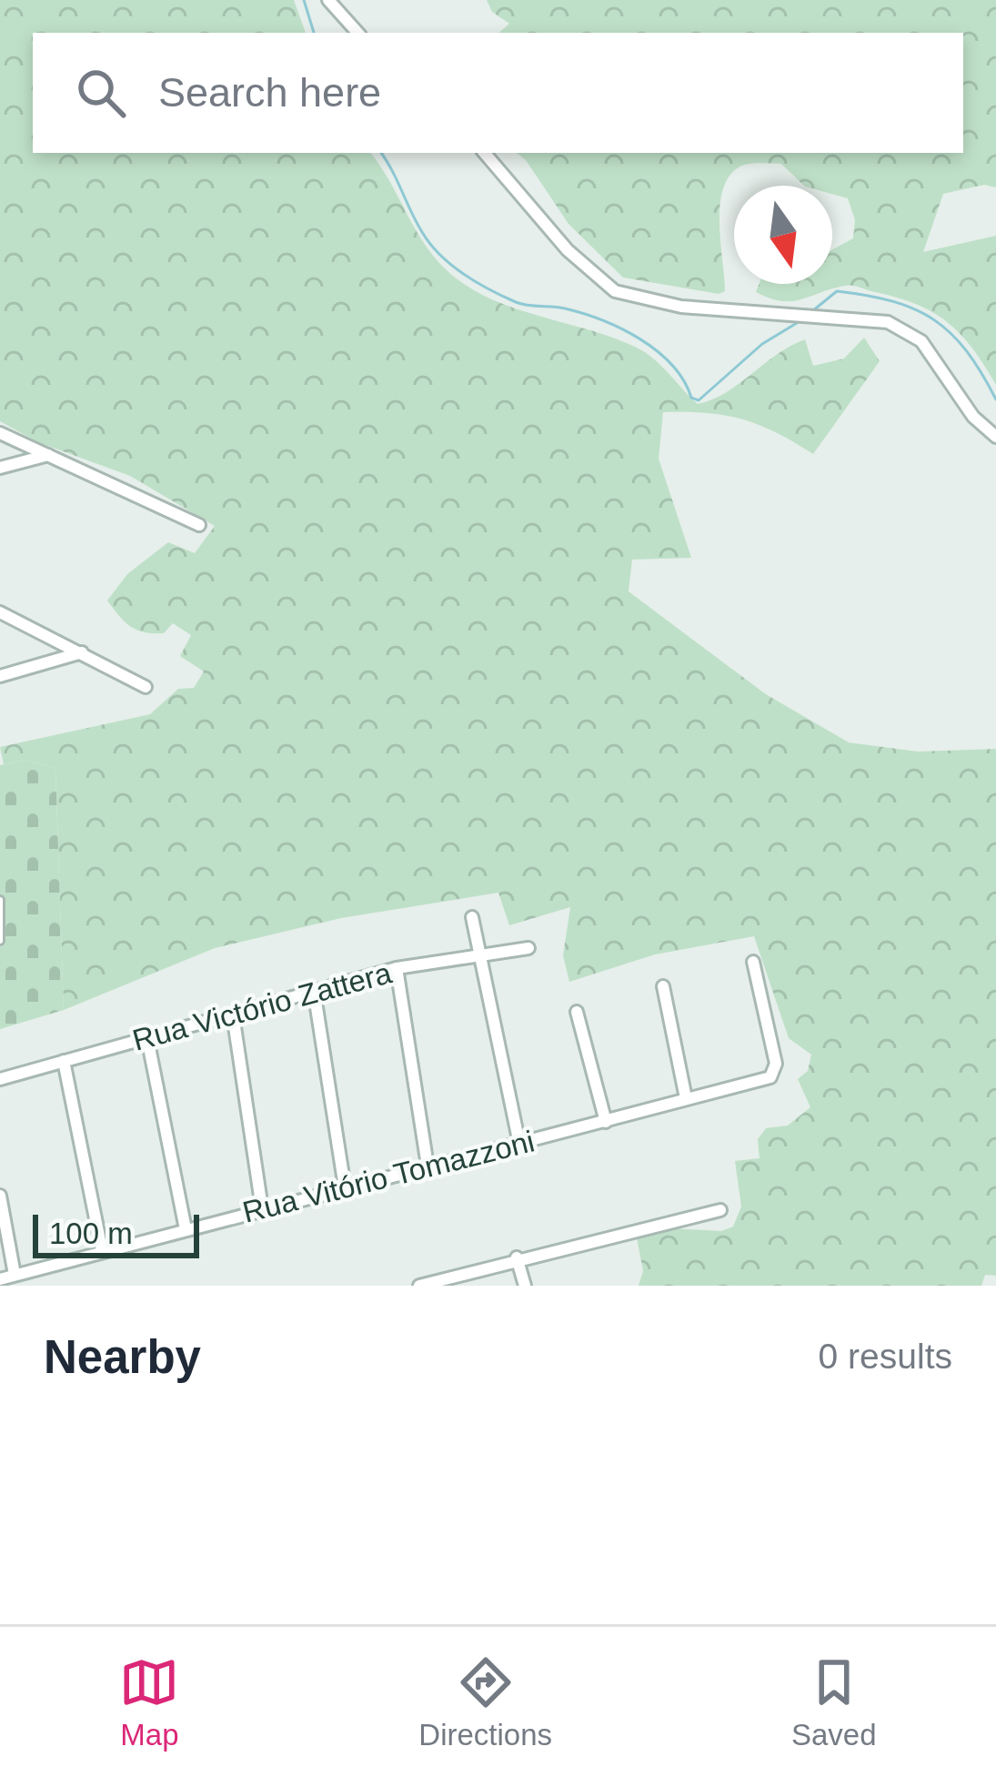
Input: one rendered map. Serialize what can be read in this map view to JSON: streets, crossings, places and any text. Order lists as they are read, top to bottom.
{
  "streets": {
    "street": ["Rua Victório Zattera", "Rua Vitório Tomazzoni"]
  },
  "scale_bar": "100 m",
  "north": "bottom",
  "page": {
    "search": "Search here",
    "scale": "100 m",
    "heading": ["Nearby", "0 results"],
    "nav": ["Map", "Directions", "Saved"]
  }
}
